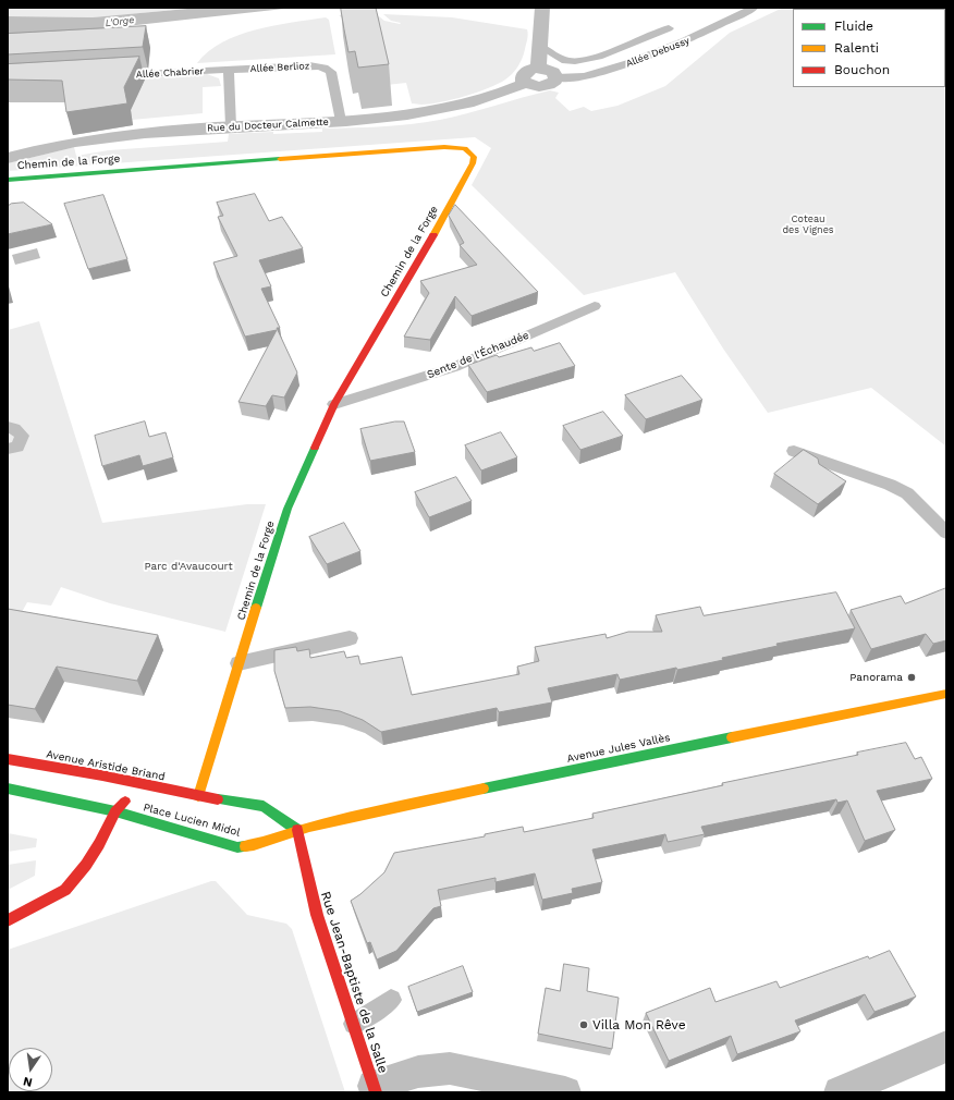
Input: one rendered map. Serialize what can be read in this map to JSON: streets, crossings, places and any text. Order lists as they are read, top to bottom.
{
  "streets": {
    "street": [
      "Rue du Docteur Calmette",
      "Chemin de la Forge",
      "Avenue Jules Vallès",
      "Avenue Aristide Briand",
      "Place Lucien Midol",
      "Rue Jean-Baptiste de la Salle"
    ],
    "lane": [
      "Allée Debussy",
      "Allée Berlioz",
      "Allée Chabrier",
      "Sente de l'Échaudée"
    ]
  },
  "crossings": [
    ["Allée Berlioz", "Allée Chabrier"],
    ["Allée Berlioz", "Rue du Docteur Calmette"],
    ["Chemin de la Forge", "Sente de l'Échaudée"],
    ["Chemin de la Forge", "Avenue Aristide Briand"],
    ["Avenue Jules Vallès", "Place Lucien Midol"],
    ["Avenue Jules Vallès", "Rue Jean-Baptiste de la Salle"],
    ["Avenue Aristide Briand", "Place Lucien Midol"],
    ["Place Lucien Midol", "Rue Jean-Baptiste de la Salle"]
  ],
  "water": ["L'Orge"],
  "parks": ["Coteau des Vignes", "Parc d'Avaucourt"],
  "places": ["Panorama", "Villa Mon Rêve"],
  "legend": ["Fluide", "Ralenti", "Bouchon"],
  "north": "bottom"
}
